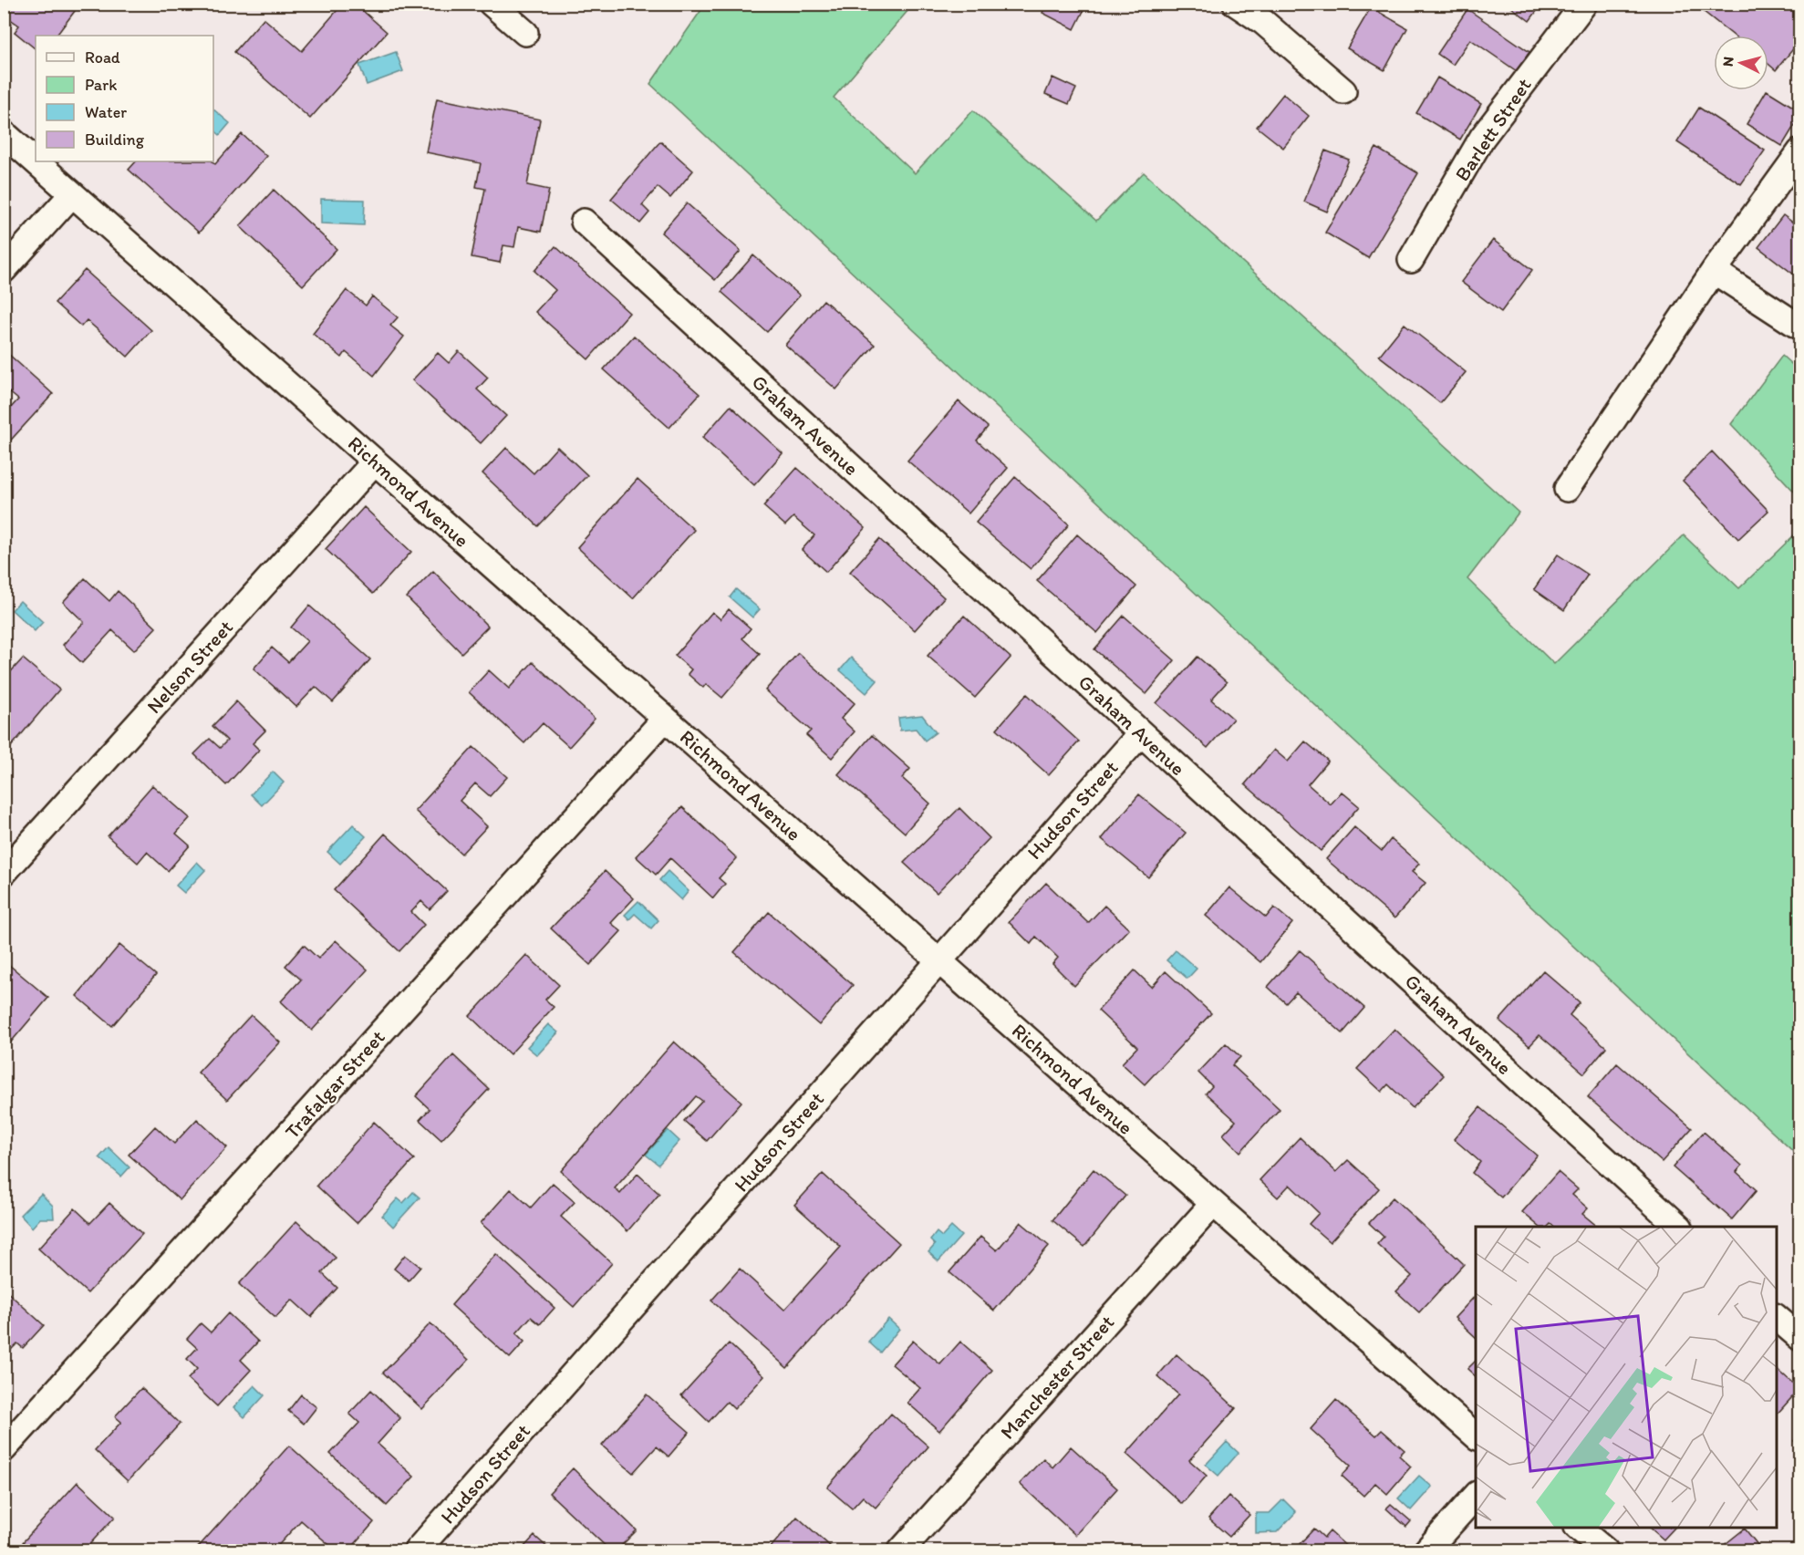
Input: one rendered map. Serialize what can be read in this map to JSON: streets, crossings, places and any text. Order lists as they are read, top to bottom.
{
  "streets": {
    "street": [
      "Barlett Street",
      "Graham Avenue",
      "Richmond Avenue",
      "Nelson Street",
      "Hudson Street",
      "Trafalgar Street",
      "Manchester Street"
    ]
  },
  "crossings": [
    ["Graham Avenue", "Hudson Street"],
    ["Richmond Avenue", "Nelson Street"],
    ["Richmond Avenue", "Hudson Street"],
    ["Richmond Avenue", "Trafalgar Street"],
    ["Richmond Avenue", "Manchester Street"]
  ],
  "legend": [
    "Road",
    "Park",
    "Water",
    "Building"
  ],
  "north": "left"
}
